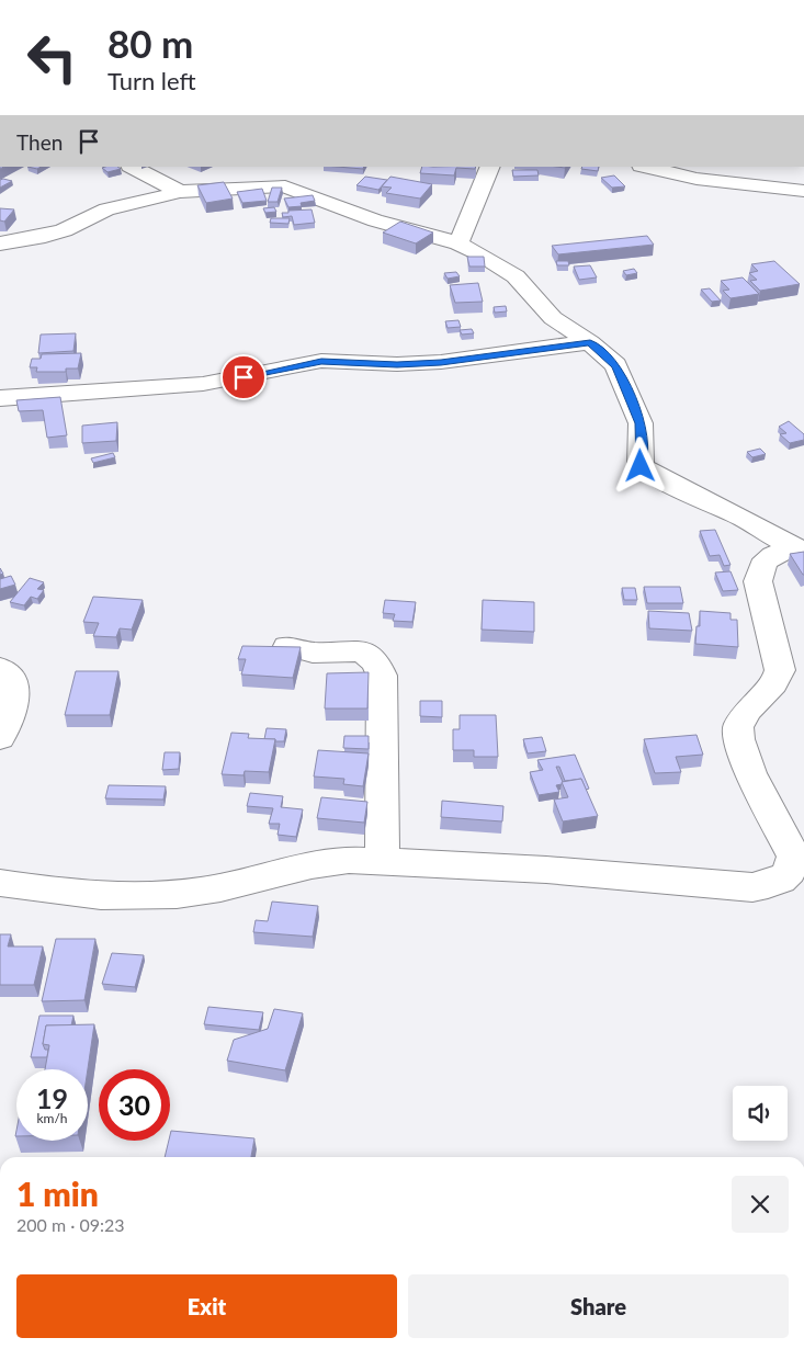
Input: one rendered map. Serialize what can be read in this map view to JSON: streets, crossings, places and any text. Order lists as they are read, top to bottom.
{
  "page": {
    "turn": ["80 m", "Turn left"],
    "then": "Then",
    "speed": "19 km/h",
    "limit": "30",
    "heading": ["1 min", "200 m · 09:23"],
    "buttons": ["Exit", "Share"]
  }
}
